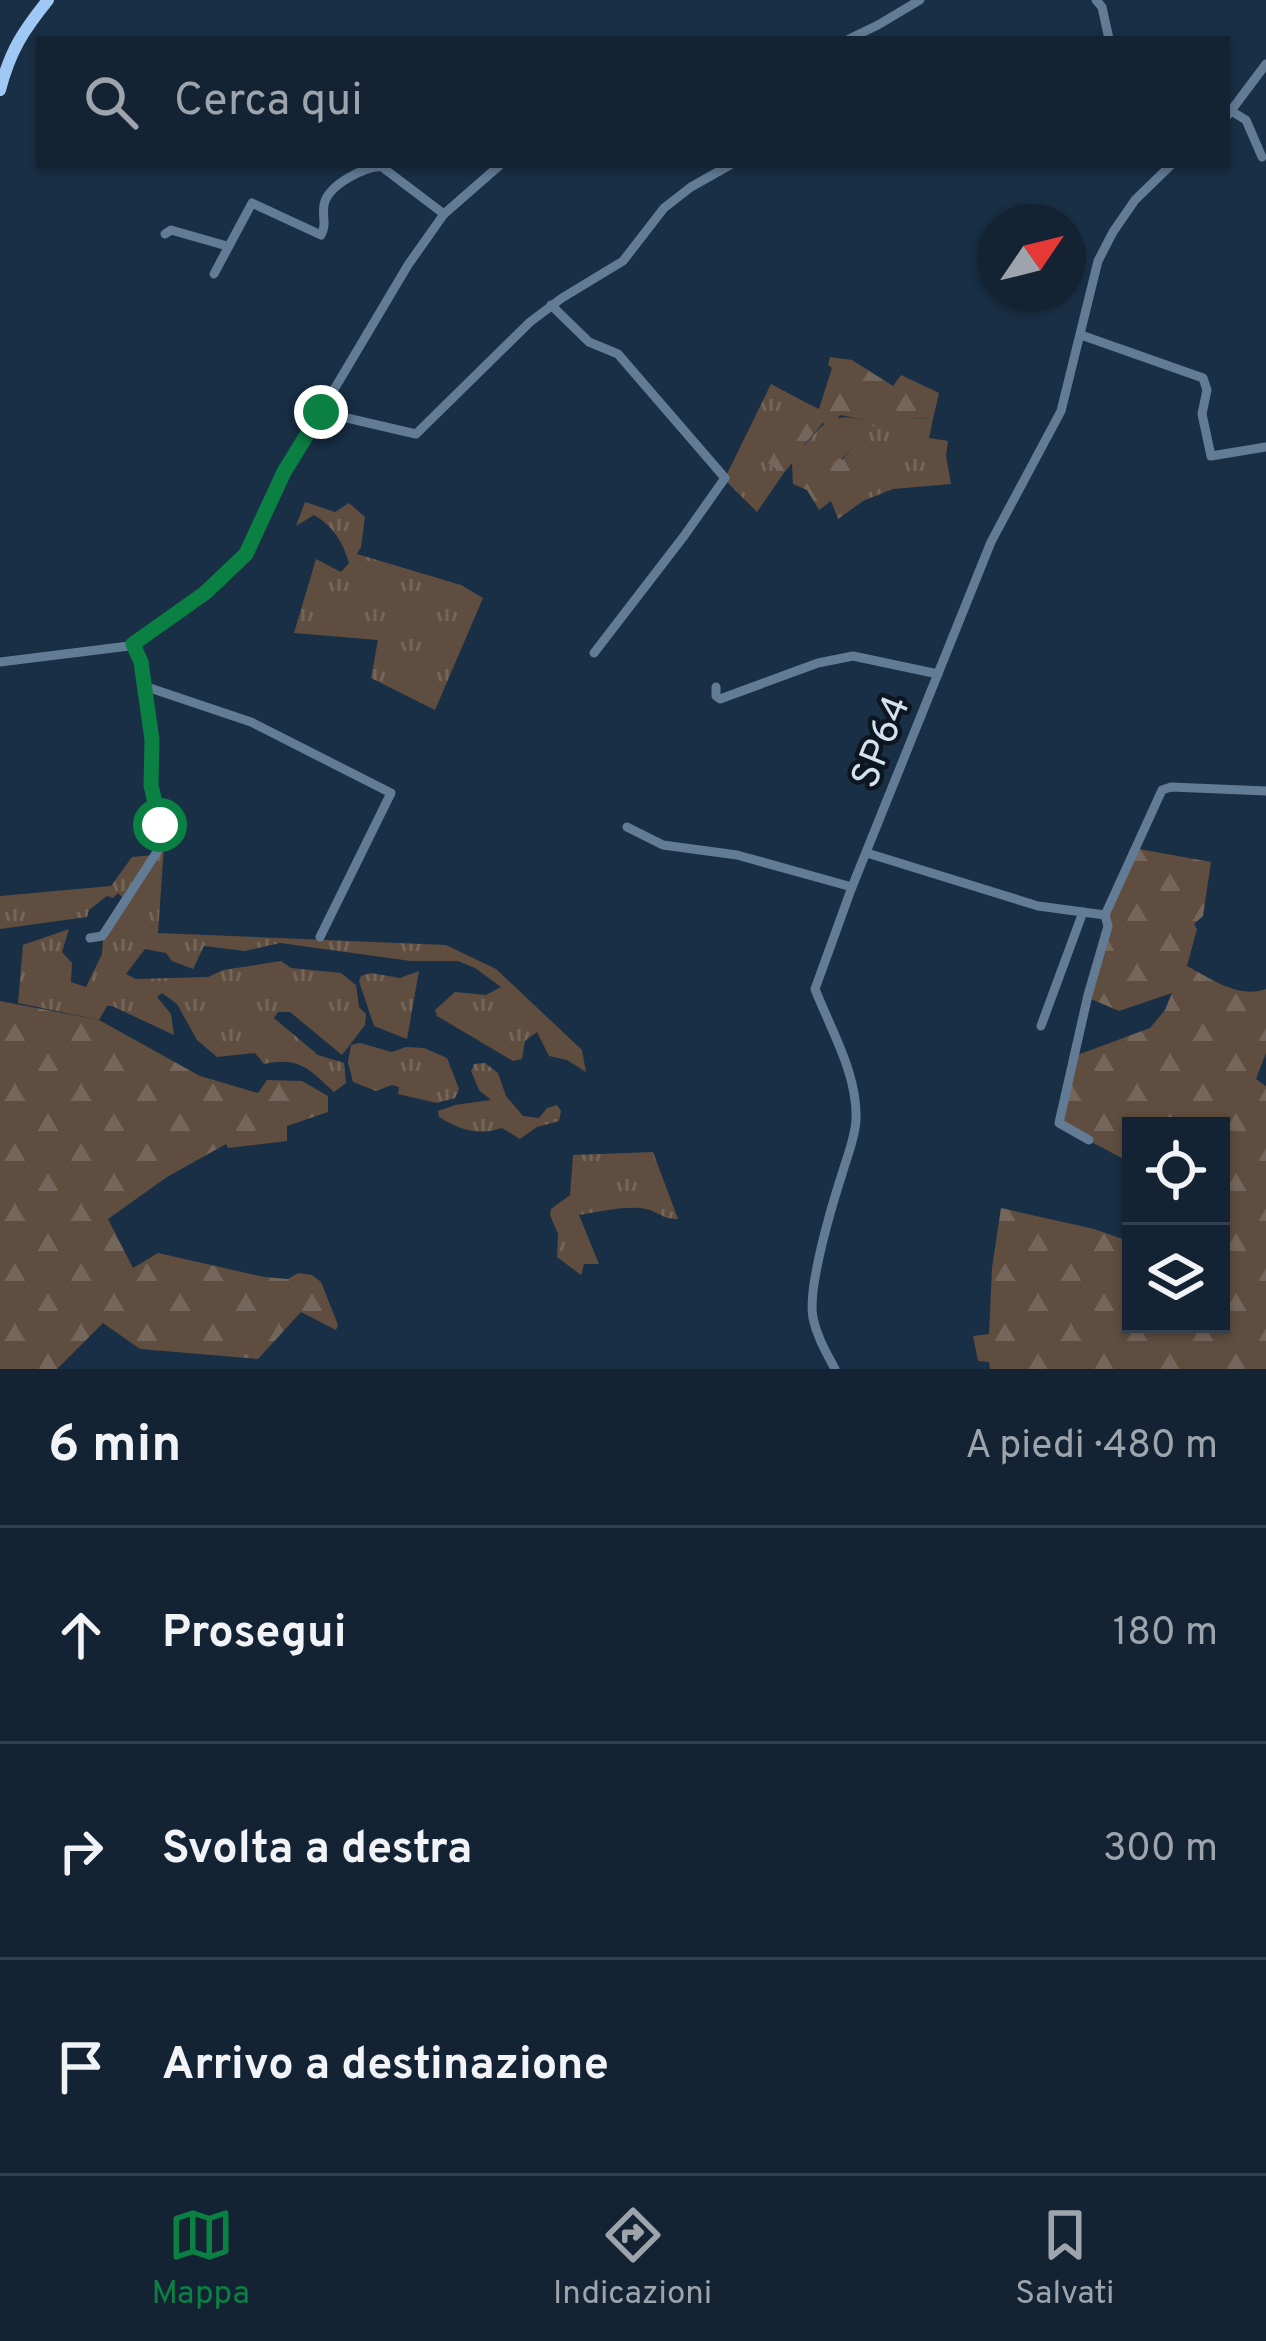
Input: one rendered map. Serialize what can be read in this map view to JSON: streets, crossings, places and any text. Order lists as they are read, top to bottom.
{
  "streets": {
    "street": ["SP64"]
  },
  "north": "top right",
  "page": {
    "search": "Cerca qui",
    "heading": ["6 min", "A piedi · 480 m"],
    "list": [
      ["Prosegui", "180 m"],
      ["Svolta a destra", "300 m"],
      "Arrivo a destinazione"
    ],
    "nav": ["Mappa", "Indicazioni", "Salvati"]
  }
}
